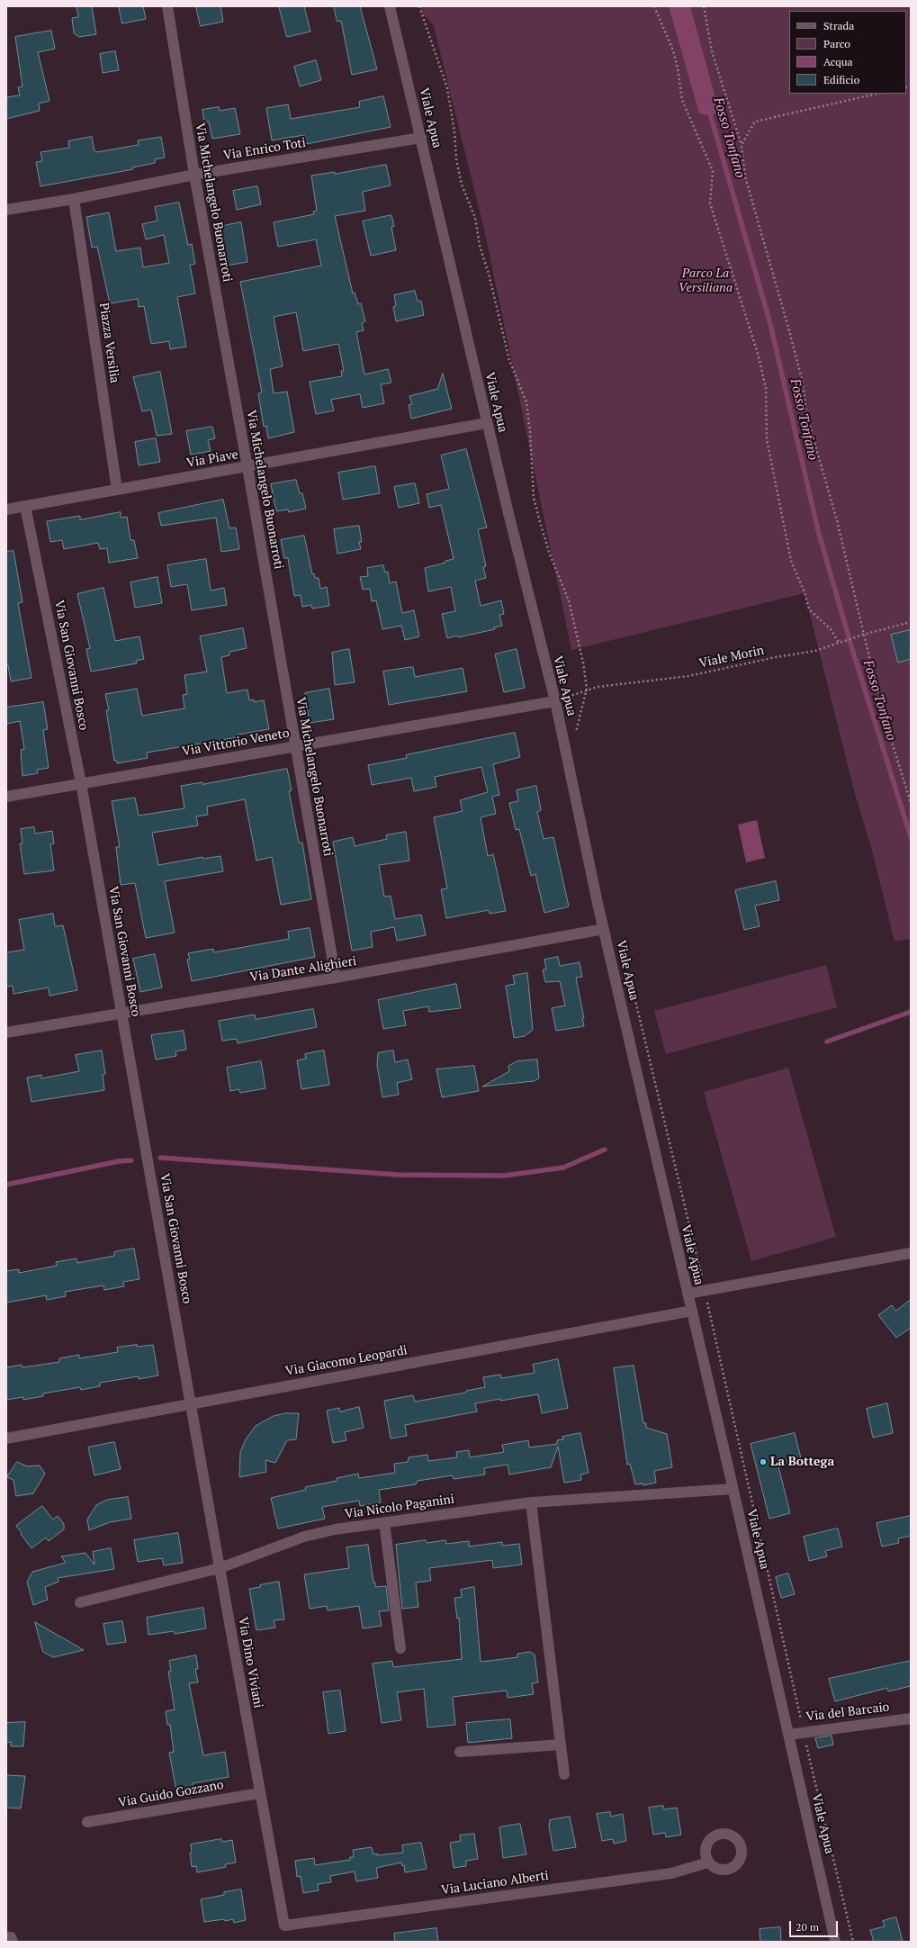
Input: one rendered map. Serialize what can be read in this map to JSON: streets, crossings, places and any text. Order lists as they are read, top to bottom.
{
  "streets": {
    "street": [
      "Viale Apua",
      "Via Enrico Toti",
      "Via Michelangelo Buonarroti",
      "Piazza Versilia",
      "Via Piave",
      "Via San Giovanni Bosco",
      "Via Vittorio Veneto",
      "Via Dante Alighieri",
      "Via Giacomo Leopardi",
      "Via Nicolo Paganini",
      "Via Dino Viviani",
      "Via del Barcaio",
      "Via Guido Gozzano",
      "Via Luciano Alberti"
    ],
    "path": ["Viale Morin"]
  },
  "crossings": [
    ["Viale Apua", "Via Enrico Toti"],
    ["Viale Apua", "Via Piave"],
    ["Viale Apua", "Viale Morin"],
    ["Viale Apua", "Via Vittorio Veneto"],
    ["Viale Apua", "Via Dante Alighieri"],
    ["Viale Apua", "Via Giacomo Leopardi"],
    ["Viale Apua", "Via Nicolo Paganini"],
    ["Viale Apua", "Via del Barcaio"],
    ["Via Enrico Toti", "Via Michelangelo Buonarroti"],
    ["Via Enrico Toti", "Piazza Versilia"],
    ["Via Michelangelo Buonarroti", "Via Piave"],
    ["Via Michelangelo Buonarroti", "Via Vittorio Veneto"],
    ["Via Michelangelo Buonarroti", "Via Dante Alighieri"],
    ["Piazza Versilia", "Via Piave"],
    ["Via Piave", "Via San Giovanni Bosco"],
    ["Viale Morin", "Via Vittorio Veneto"],
    ["Via San Giovanni Bosco", "Via Vittorio Veneto"],
    ["Via San Giovanni Bosco", "Via Dante Alighieri"],
    ["Via San Giovanni Bosco", "Via Giacomo Leopardi"],
    ["Via San Giovanni Bosco", "Via Dino Viviani"],
    ["Via Giacomo Leopardi", "Via Dino Viviani"],
    ["Via Nicolo Paganini", "Via Dino Viviani"],
    ["Via Dino Viviani", "Via Guido Gozzano"],
    ["Via Dino Viviani", "Via Luciano Alberti"]
  ],
  "water": ["Fosso Tonfano"],
  "parks": ["Parco La Versiliana"],
  "places": ["La Bottega"],
  "legend": [
    "Strada",
    "Parco",
    "Acqua",
    "Edificio"
  ],
  "scale_bar": "20 m"
}
